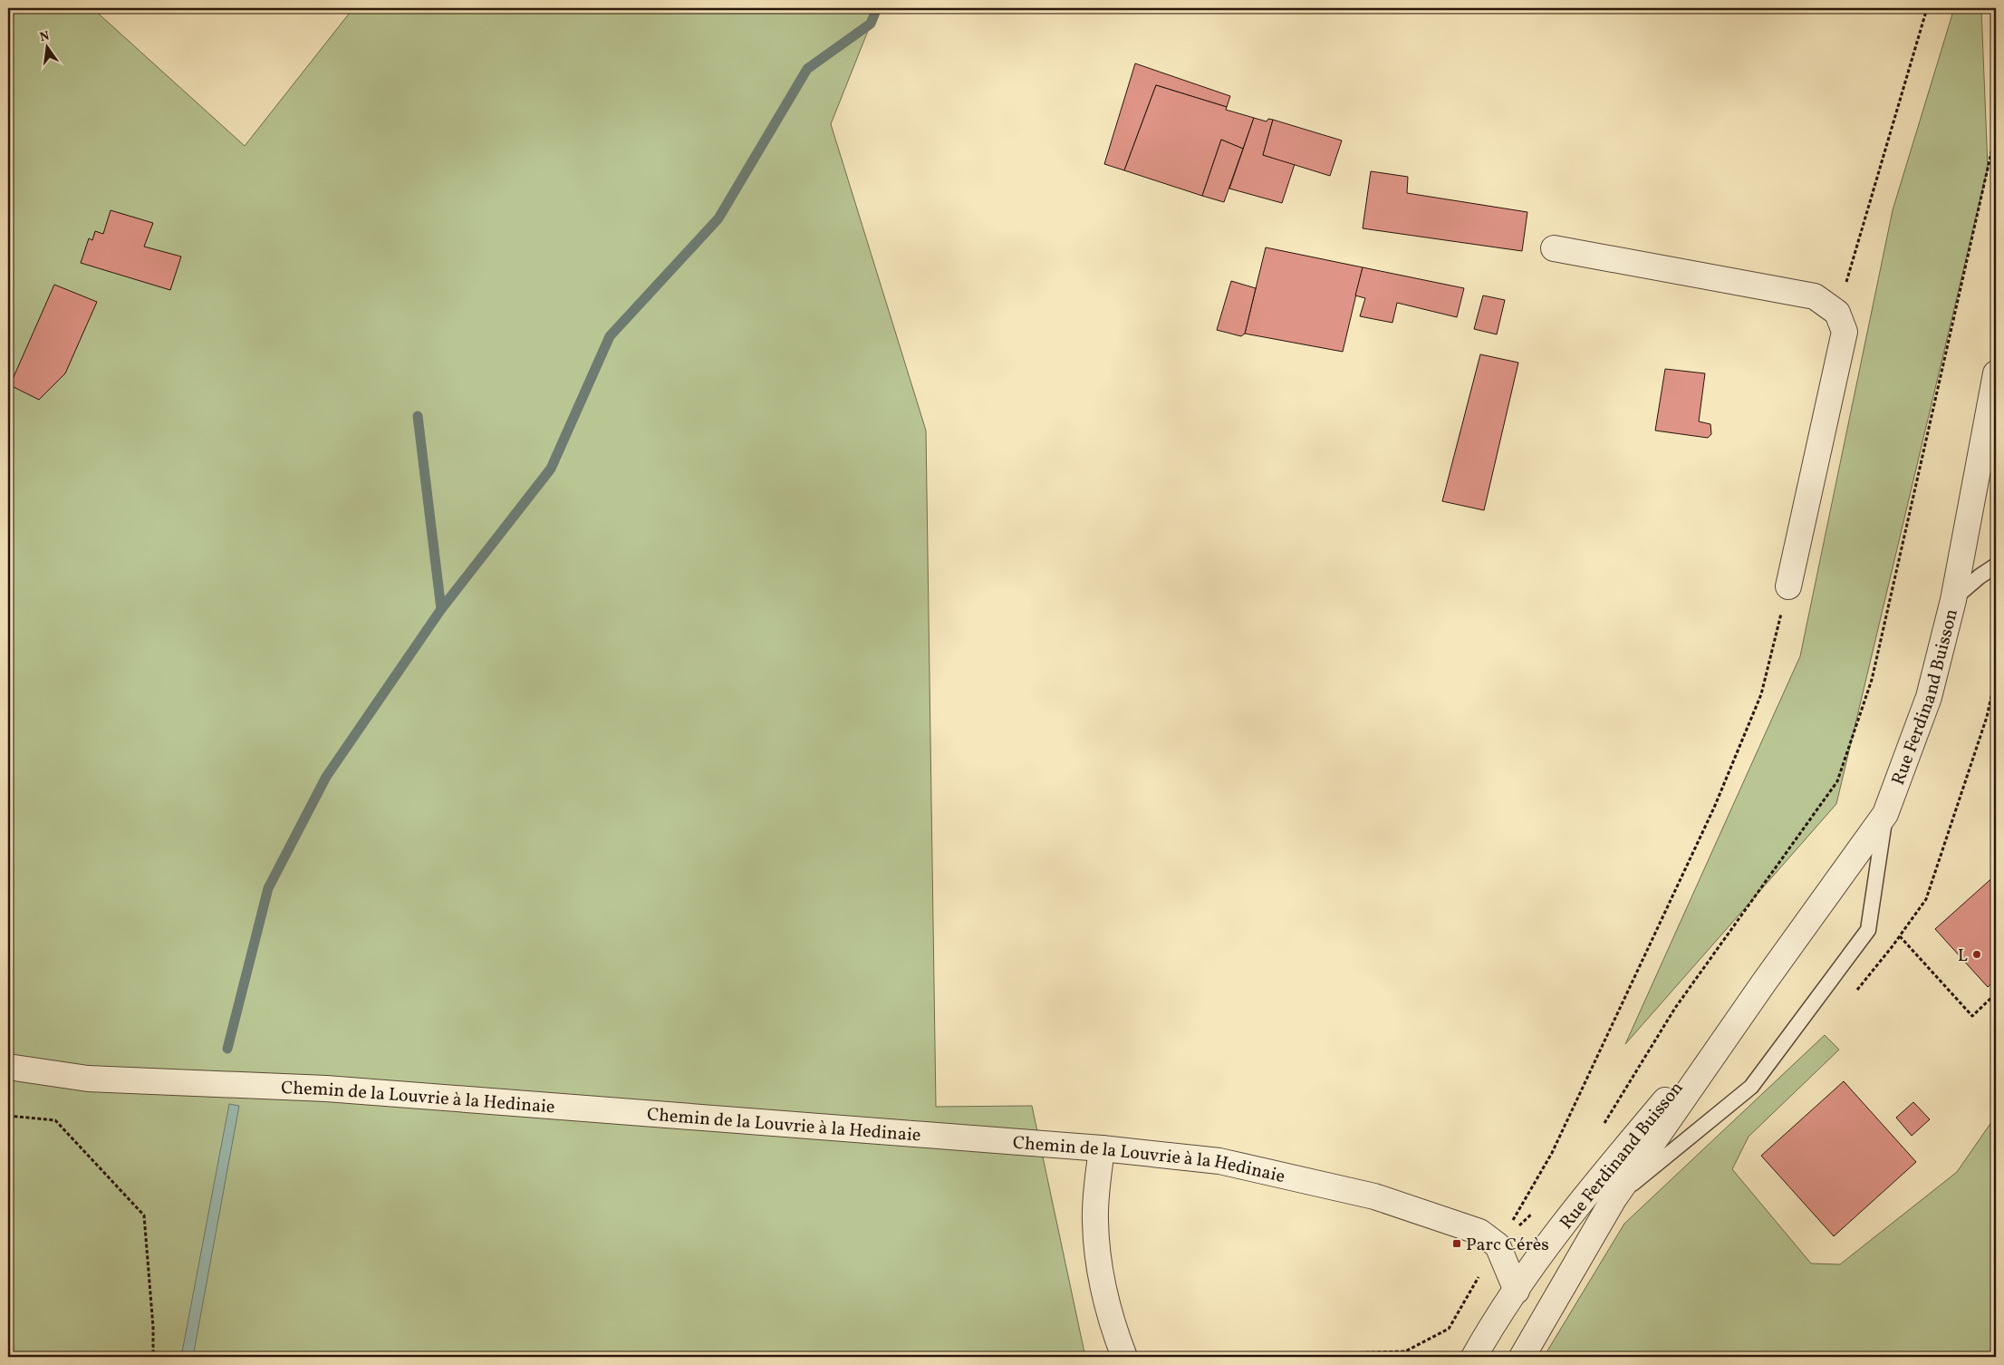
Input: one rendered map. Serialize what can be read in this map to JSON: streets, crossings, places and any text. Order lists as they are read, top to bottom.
{
  "streets": {
    "street": ["Rue Ferdinand Buisson", "Chemin de la Louvrie à la Hedinaie"]
  },
  "places": {
    "other": ["L"],
    "transit": ["Parc Cérès"]
  },
  "north": "top"
}
